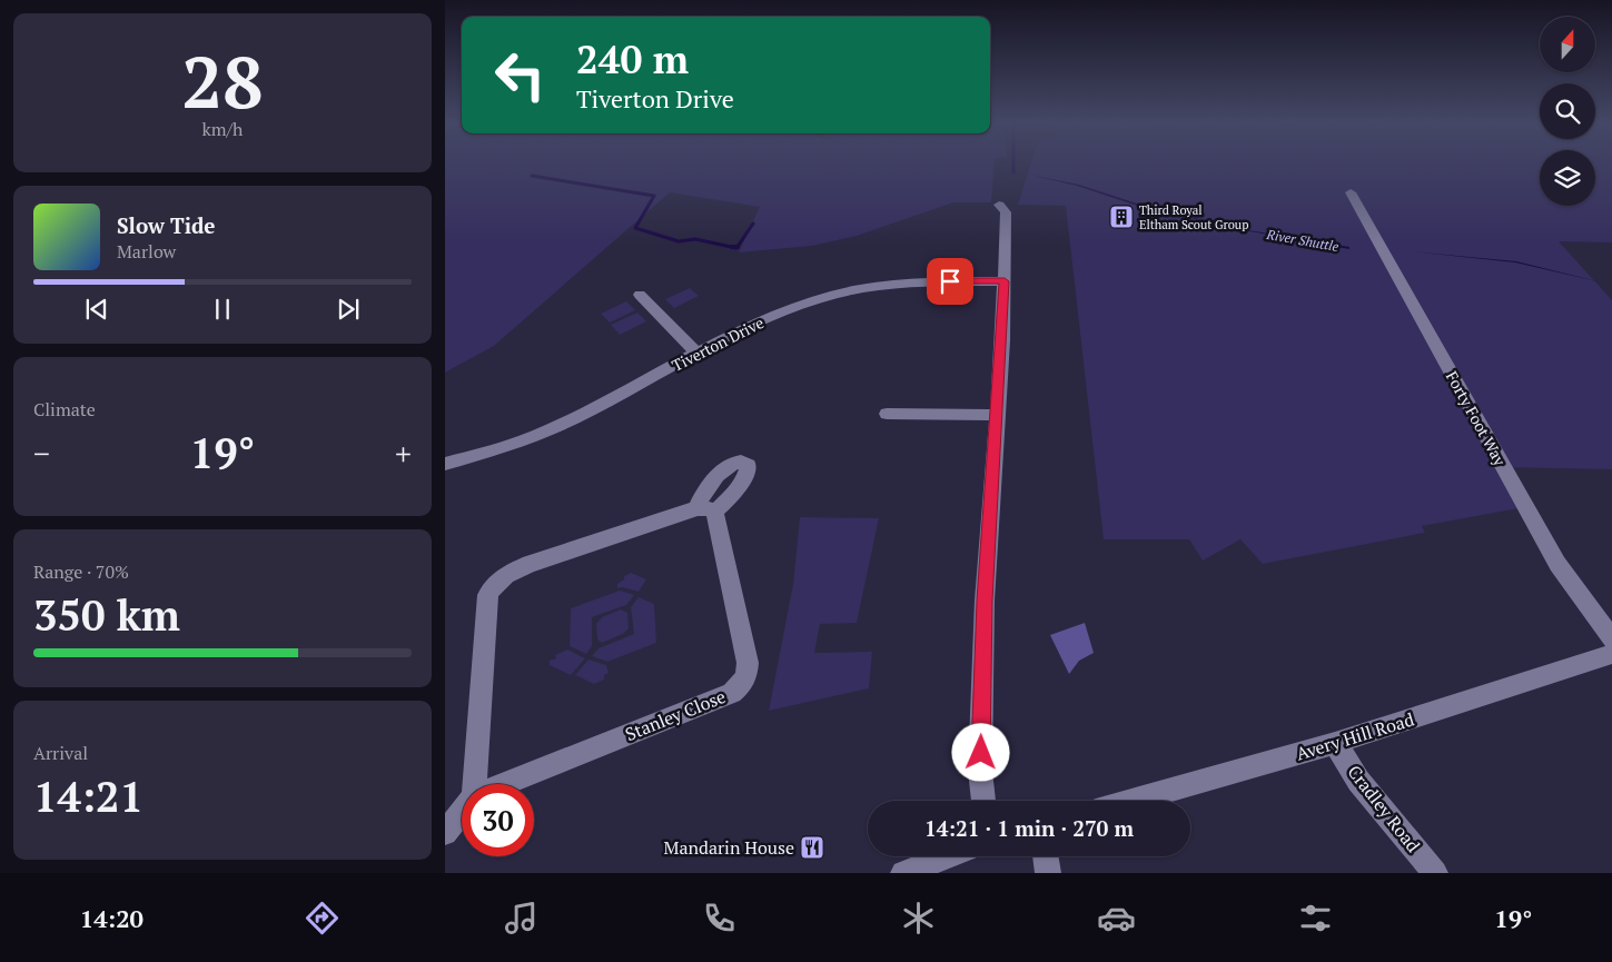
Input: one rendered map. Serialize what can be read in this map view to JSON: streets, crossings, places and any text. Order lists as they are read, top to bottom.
{
  "streets": {
    "street": [
      "Tiverton Drive",
      "Forty Foot Way",
      "Stanley Close",
      "Avery Hill Road",
      "Cradley Road"
    ]
  },
  "crossings": [
    ["Forty Foot Way", "Avery Hill Road"],
    ["Avery Hill Road", "Cradley Road"]
  ],
  "water": ["River Shuttle"],
  "places": {
    "building": ["Third Royal Eltham Scout Group"],
    "restaurant": ["Mandarin House"]
  },
  "north": "top",
  "page": {
    "tile": [
      ["28", "km/h"],
      "Climate",
      ["Range · 70%", "350 km"],
      ["Arrival", "14:21"]
    ],
    "turn": ["240 m", "Tiverton Drive"],
    "song": ["Slow Tide", "Marlow"],
    "heat": ["−", "19°", "+"],
    "limit": "30",
    "trip": "14:21 · 1 min · 270 m",
    "tabs": ["14:20", "19°"]
  }
}
